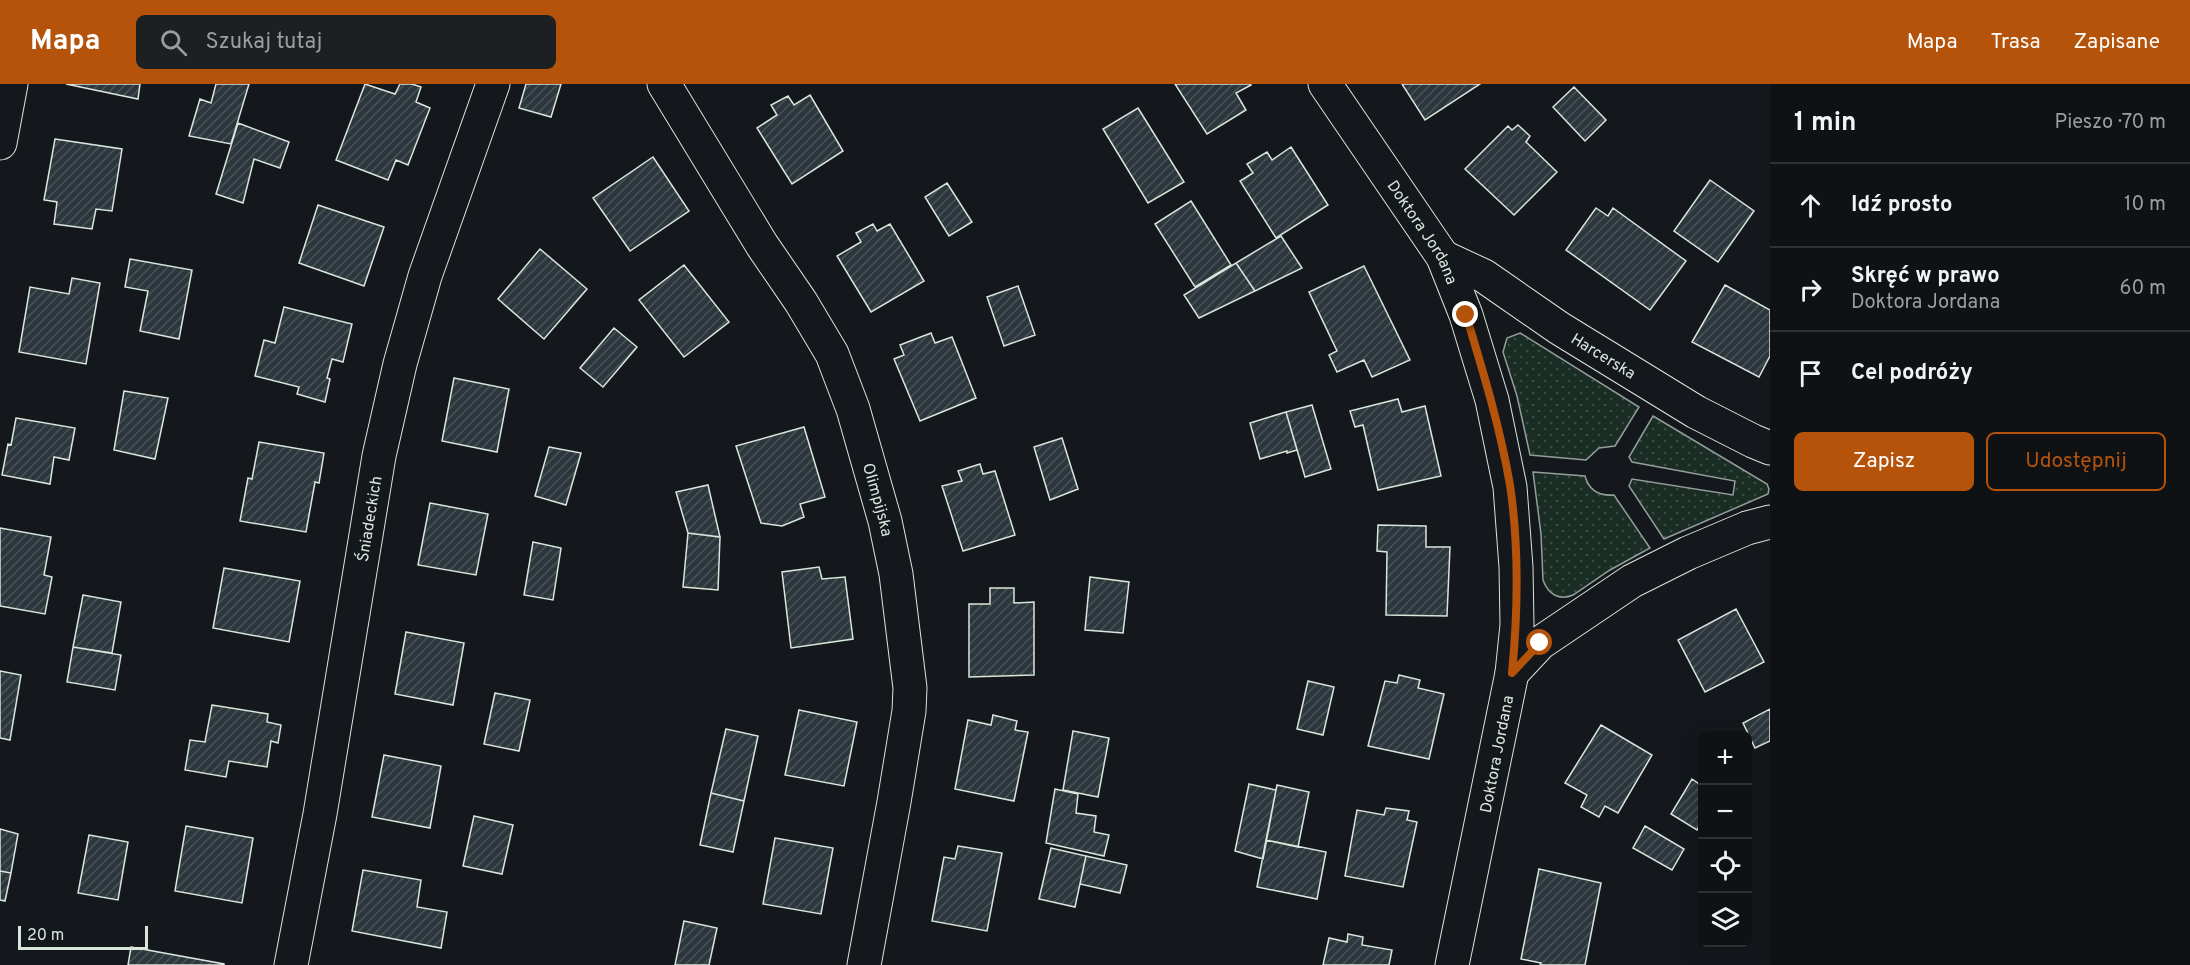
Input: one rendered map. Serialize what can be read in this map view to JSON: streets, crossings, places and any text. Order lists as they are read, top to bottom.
{
  "streets": {
    "street": [
      "Doktora Jordana",
      "Harcerska",
      "Olimpijska",
      "Śniadeckich"
    ]
  },
  "crossings": [
    ["Doktora Jordana", "Harcerska"]
  ],
  "scale_bar": "20 m",
  "page": {
    "header": "Mapa",
    "search": "Szukaj tutaj",
    "nav": ["Mapa", "Trasa", "Zapisane"],
    "heading": ["1 min", "Pieszo · 70 m"],
    "list": [
      ["Idź prosto", "10 m"],
      ["Skręć w prawo", "Doktora Jordana", "60 m"],
      "Cel podróży"
    ],
    "buttons": ["Zapisz", "Udostępnij"],
    "map_buttons": ["+", "−"],
    "scale": "20 m"
  }
}
